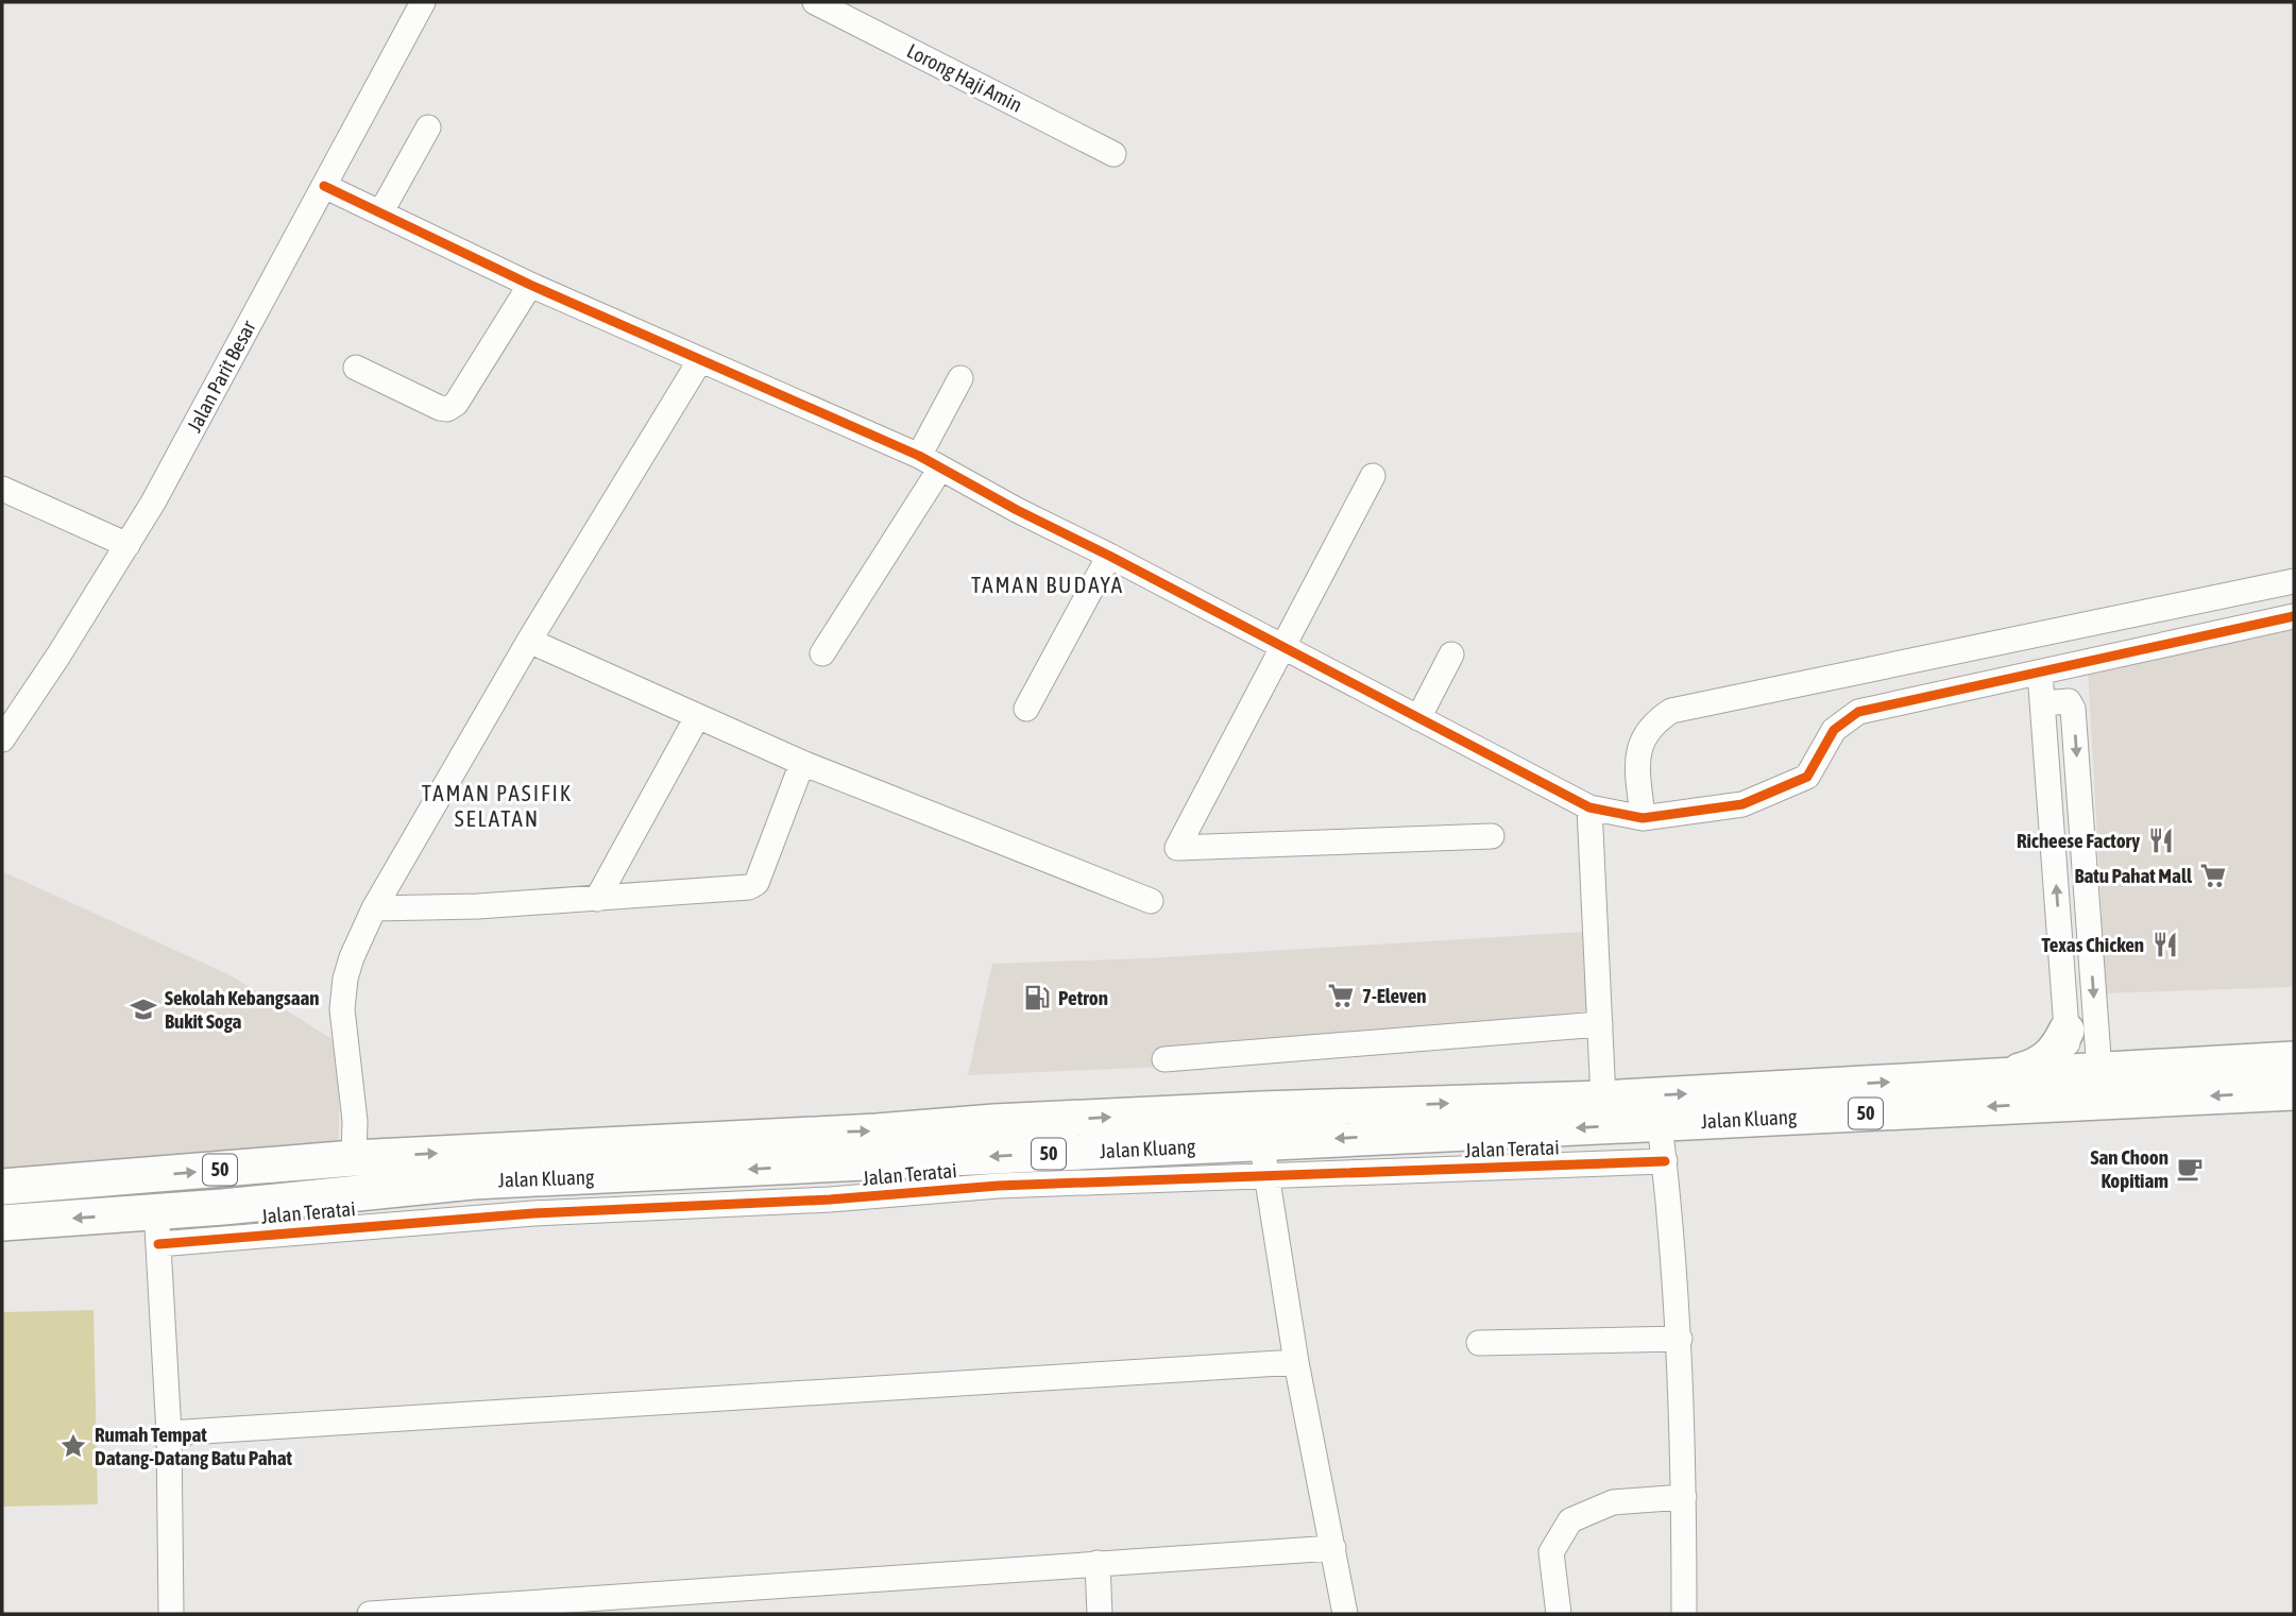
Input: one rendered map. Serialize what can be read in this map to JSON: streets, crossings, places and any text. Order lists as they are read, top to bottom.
{
  "streets": {
    "highway": ["50", "Jalan Kluang"],
    "street": ["Lorong Haji Amin", "Jalan Parit Besar", "Jalan Teratai"]
  },
  "crossings": [
    ["Jalan Kluang", "Jalan Teratai"]
  ],
  "districts": ["TAMAN BUDAYA", "TAMAN PASIFIK SELATAN"],
  "places": {
    "restaurant": ["Richeese Factory", "Texas Chicken"],
    "supermarket": ["Batu Pahat Mall", "7-Eleven"],
    "fuel station": ["Petron"],
    "school or university": ["Sekolah Kebangsaan Bukit Soga"],
    "cafe": ["San Choon Kopitiam"],
    "place": ["Rumah Tempat Datang-Datang Batu Pahat"]
  }
}
